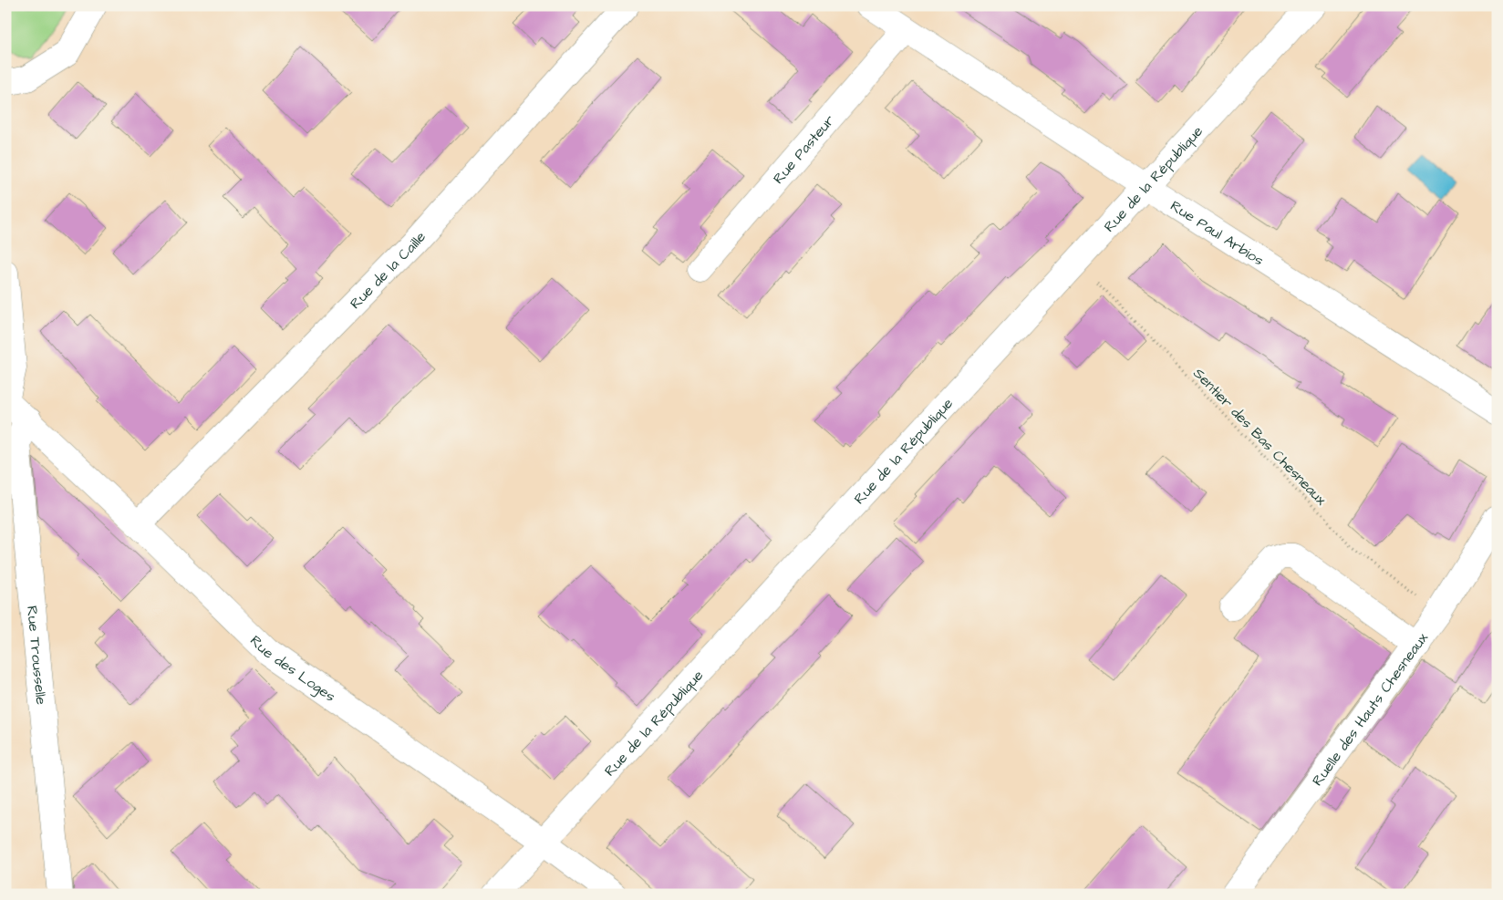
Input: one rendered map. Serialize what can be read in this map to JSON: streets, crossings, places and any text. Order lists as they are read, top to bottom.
{
  "streets": {
    "street": [
      "Rue Pasteur",
      "Rue de la République",
      "Rue Paul Arbios",
      "Rue de la Caille",
      "Rue Trousselle",
      "Rue des Loges",
      "Ruelle des Hauts Chesneaux"
    ],
    "path": ["Sentier des Bas Chesneaux"]
  },
  "crossings": [
    ["Rue Pasteur", "Rue Paul Arbios"],
    ["Rue de la République", "Rue Paul Arbios"],
    ["Rue de la République", "Sentier des Bas Chesneaux"],
    ["Rue de la République", "Rue des Loges"],
    ["Rue de la Caille", "Rue des Loges"],
    ["Sentier des Bas Chesneaux", "Ruelle des Hauts Chesneaux"],
    ["Rue Trousselle", "Rue des Loges"]
  ]
}
